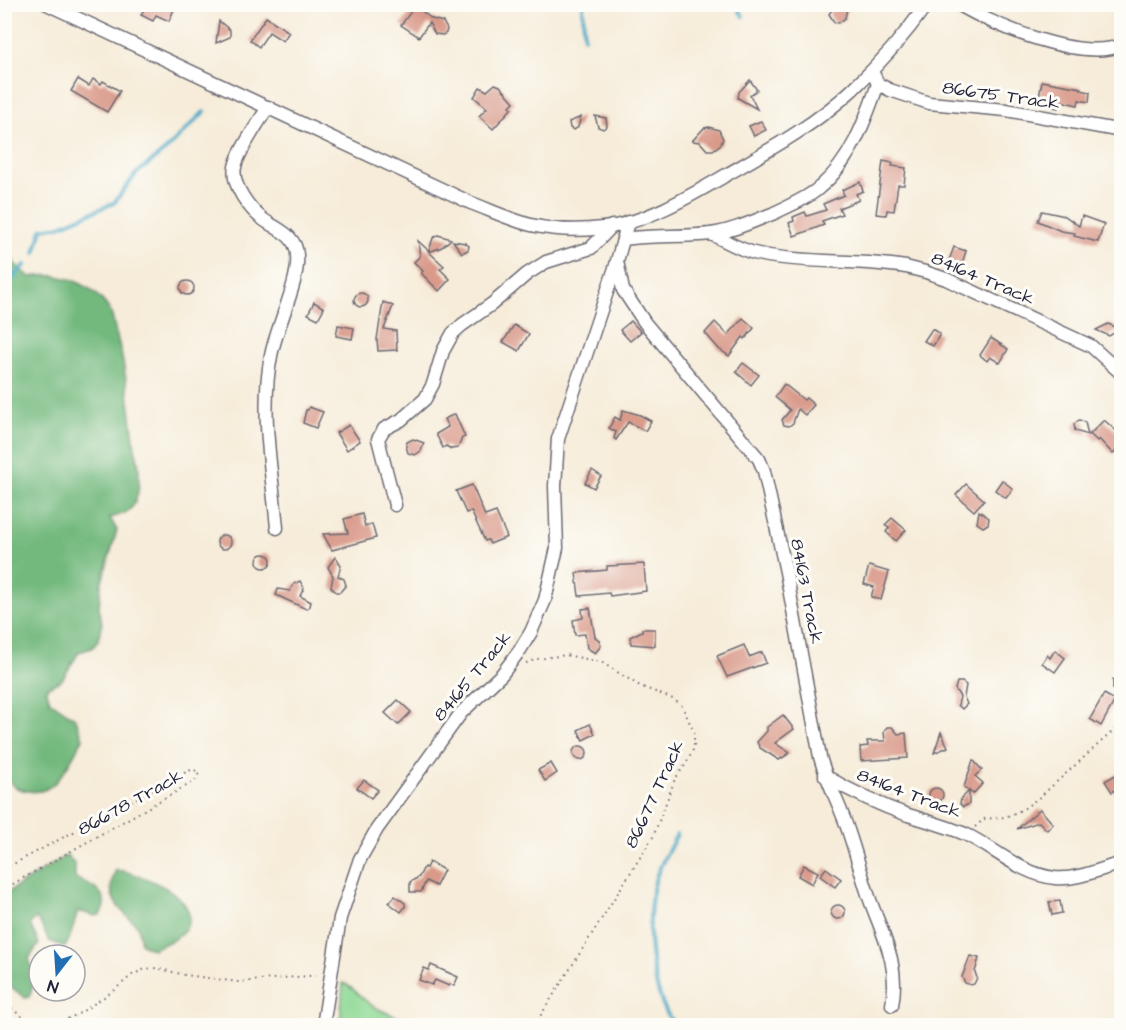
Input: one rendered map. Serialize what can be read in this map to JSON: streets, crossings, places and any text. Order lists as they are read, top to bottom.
{
  "streets": {
    "street": [
      "86675 Track",
      "84164 Track",
      "84163 Track",
      "84165 Track"
    ],
    "path": ["86677 Track", "86678 Track"]
  },
  "crossings": [
    ["84164 Track", "84163 Track"],
    ["84163 Track", "84165 Track"],
    ["84165 Track", "86677 Track"]
  ],
  "north": "bottom"
}
